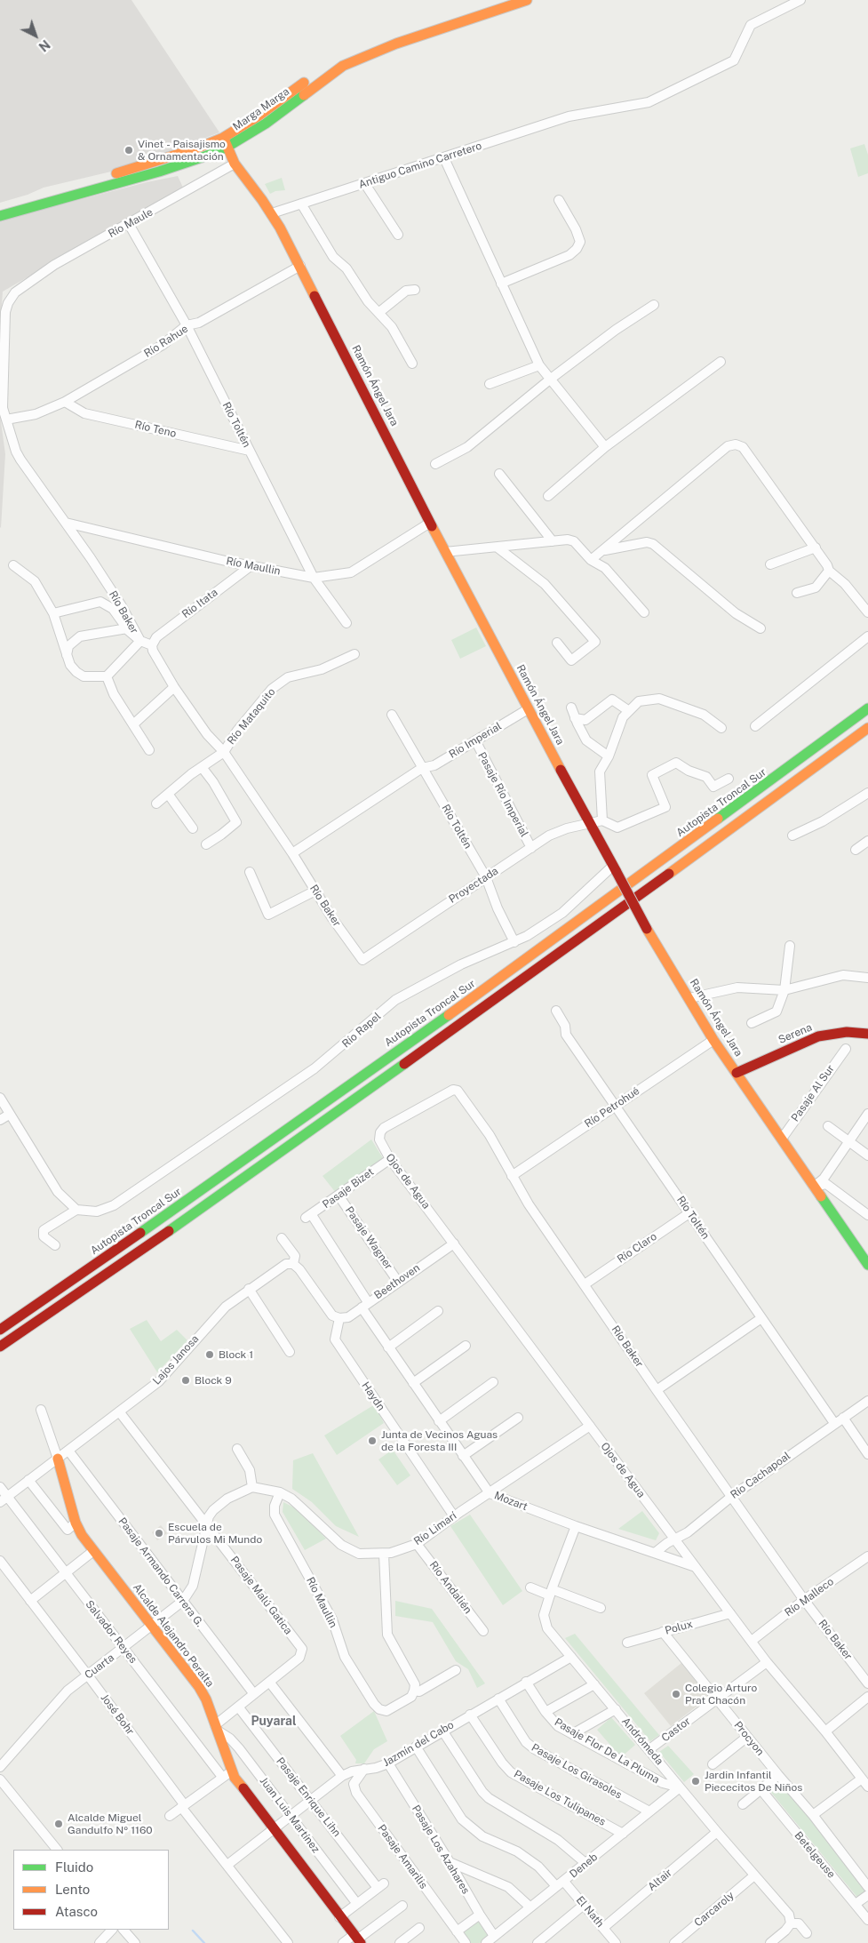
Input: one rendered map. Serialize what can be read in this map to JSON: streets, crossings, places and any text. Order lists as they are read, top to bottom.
{
  "streets": {
    "main road": [
      "Marga Marga",
      "Ramón Ángel Jara",
      "Autopista Troncal Sur",
      "Serena",
      "Alcalde Alejandro Peralta"
    ],
    "street": [
      "Antiguo Camino Carretero",
      "Río Maule",
      "Río Rahue",
      "Río Toltén",
      "Río Teno",
      "Río Maullin",
      "Río Itata",
      "Río Baker",
      "Río Mataquito",
      "Río Imperial",
      "Pasaje Río Imperial",
      "Proyectada",
      "Río Rapel",
      "Pasaje Al Sur",
      "Río Petrohué",
      "Ojos de Agua",
      "Pasaje Bizet",
      "Pasaje Wagner",
      "Río Claro",
      "Beethoven",
      "Lajos Janosa",
      "Haydn",
      "Río Cachapoal",
      "Mozart",
      "Río Limarí",
      "Pasaje Armando Carrera G.",
      "Río Andalién",
      "Pasaje Malú Gatica",
      "Río Malleco",
      "Polux",
      "Salvador Reyes",
      "Cuarta",
      "José Bohr",
      "Castor",
      "Procyon",
      "Andrómeda",
      "Jazmín del Cabo",
      "Pasaje Flor De La Pluma",
      "Pasaje Los Girasoles",
      "Pasaje Enrique Lihn",
      "Pasaje Los Tulipanes",
      "Juan Luis Martínez",
      "Pasaje Los Azahares",
      "Betelgeuse",
      "Pasaje Amarilis",
      "Deneb",
      "Altair",
      "Carcaroly",
      "El Nath"
    ]
  },
  "crossings": [
    ["Marga Marga", "Ramón Ángel Jara"],
    ["Antiguo Camino Carretero", "Ramón Ángel Jara"],
    ["Río Maule", "Ramón Ángel Jara"],
    ["Río Maule", "Río Toltén"],
    ["Río Maule", "Río Baker"],
    ["Río Rahue", "Ramón Ángel Jara"],
    ["Río Rahue", "Río Toltén"],
    ["Río Rahue", "Río Teno"],
    ["Río Rahue", "Río Baker"],
    ["Ramón Ángel Jara", "Río Maullin"],
    ["Ramón Ángel Jara", "Río Imperial"],
    ["Ramón Ángel Jara", "Proyectada"],
    ["Ramón Ángel Jara", "Río Rapel"],
    ["Ramón Ángel Jara", "Serena"],
    ["Ramón Ángel Jara", "Pasaje Al Sur"],
    ["Ramón Ángel Jara", "Río Petrohué"],
    ["Río Toltén", "Río Teno"],
    ["Río Toltén", "Río Maullin"],
    ["Río Toltén", "Río Imperial"],
    ["Río Toltén", "Proyectada"],
    ["Río Toltén", "Río Rapel"],
    ["Río Toltén", "Río Petrohué"],
    ["Río Toltén", "Río Claro"],
    ["Río Toltén", "Río Cachapoal"],
    ["Río Maullin", "Río Itata"],
    ["Río Maullin", "Río Baker"],
    ["Río Maullin", "Río Limarí"],
    ["Río Itata", "Río Baker"],
    ["Río Baker", "Río Mataquito"],
    ["Río Baker", "Proyectada"],
    ["Río Baker", "Río Petrohué"],
    ["Río Baker", "Ojos de Agua"],
    ["Río Baker", "Río Claro"],
    ["Río Baker", "Río Cachapoal"],
    ["Río Baker", "Río Malleco"],
    ["Río Imperial", "Pasaje Río Imperial"],
    ["Pasaje Río Imperial", "Proyectada"],
    ["Ojos de Agua", "Pasaje Bizet"],
    ["Ojos de Agua", "Beethoven"],
    ["Ojos de Agua", "Río Cachapoal"],
    ["Ojos de Agua", "Mozart"],
    ["Ojos de Agua", "Río Limarí"],
    ["Ojos de Agua", "Río Malleco"],
    ["Ojos de Agua", "Polux"],
    ["Ojos de Agua", "Castor"],
    ["Pasaje Bizet", "Pasaje Wagner"],
    ["Pasaje Bizet", "Mozart"],
    ["Pasaje Wagner", "Beethoven"],
    ["Beethoven", "Haydn"],
    ["Beethoven", "Mozart"],
    ["Lajos Janosa", "Pasaje Armando Carrera G."],
    ["Lajos Janosa", "Pasaje Malú Gatica"],
    ["Lajos Janosa", "Salvador Reyes"],
    ["Lajos Janosa", "Alcalde Alejandro Peralta"],
    ["Haydn", "Río Limarí"],
    ["Río Cachapoal", "Mozart"],
    ["Mozart", "Río Limarí"],
    ["Mozart", "Andrómeda"],
    ["Río Limarí", "Río Andalién"],
    ["Río Limarí", "Cuarta"],
    ["Pasaje Armando Carrera G.", "Cuarta"],
    ["Pasaje Malú Gatica", "Cuarta"],
    ["Polux", "Procyon"],
    ["Salvador Reyes", "Cuarta"],
    ["Alcalde Alejandro Peralta", "Cuarta"],
    ["Alcalde Alejandro Peralta", "Jazmín del Cabo"],
    ["Alcalde Alejandro Peralta", "Juan Luis Martínez"],
    ["Cuarta", "José Bohr"],
    ["José Bohr", "Jazmín del Cabo"],
    ["Castor", "Procyon"],
    ["Castor", "Andrómeda"],
    ["Andrómeda", "Jazmín del Cabo"],
    ["Andrómeda", "Pasaje Flor De La Pluma"],
    ["Andrómeda", "Deneb"],
    ["Andrómeda", "Altair"],
    ["Andrómeda", "Carcaroly"],
    ["Jazmín del Cabo", "Pasaje Flor De La Pluma"],
    ["Jazmín del Cabo", "Pasaje Los Girasoles"],
    ["Jazmín del Cabo", "Pasaje Enrique Lihn"],
    ["Jazmín del Cabo", "Pasaje Los Tulipanes"],
    ["Jazmín del Cabo", "Juan Luis Martínez"],
    ["Jazmín del Cabo", "Pasaje Los Azahares"],
    ["Jazmín del Cabo", "Pasaje Amarilis"],
    ["Jazmín del Cabo", "El Nath"],
    ["Pasaje Flor De La Pluma", "Deneb"],
    ["Pasaje Los Girasoles", "Deneb"],
    ["Pasaje Enrique Lihn", "Juan Luis Martínez"],
    ["Pasaje Los Tulipanes", "Deneb"],
    ["Pasaje Los Azahares", "Deneb"],
    ["Deneb", "El Nath"],
    ["Altair", "El Nath"]
  ],
  "districts": ["Puyaral"],
  "places": [
    "Vinet - Paisajismo & Ornamentación",
    "Block 1",
    "Block 9",
    "Junta de Vecinos Aguas de la Foresta III",
    "Escuela de Párvulos Mi Mundo",
    "Colegio Arturo Prat Chacón",
    "Jardin Infantil Piececitos De Niños",
    "Alcalde Miguel Gandulfo Nº 1160"
  ],
  "legend": ["Fluido", "Lento", "Atasco"],
  "north": "bottom right"
}
